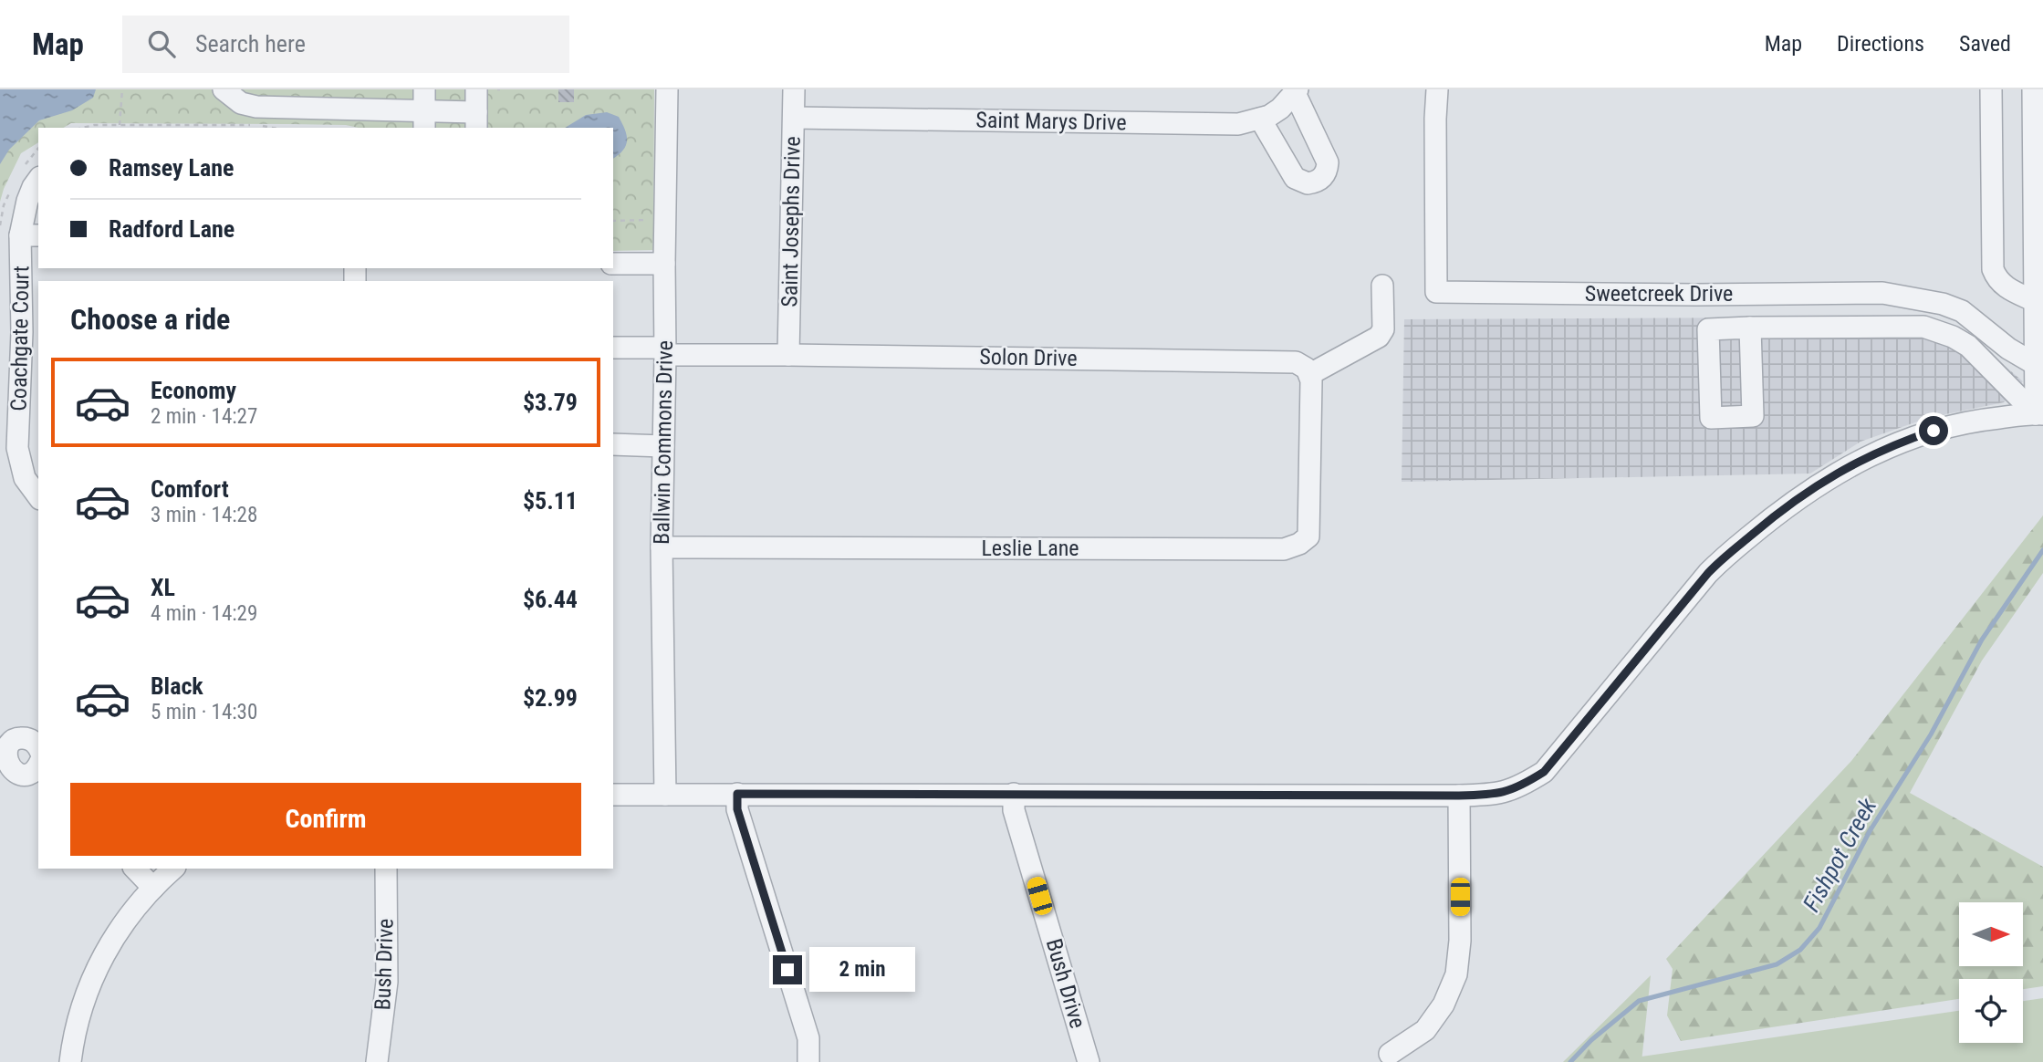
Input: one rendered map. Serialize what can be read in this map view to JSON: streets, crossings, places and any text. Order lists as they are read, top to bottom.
{
  "streets": {
    "street": [
      "Saint Marys Drive",
      "Saint Josephs Drive",
      "Sweetcreek Drive",
      "Coachgate Court",
      "Solon Drive",
      "Ballwin Commons Drive",
      "Leslie Lane",
      "Bush Drive"
    ]
  },
  "crossings": [
    ["Saint Marys Drive", "Saint Josephs Drive"],
    ["Saint Josephs Drive", "Solon Drive"],
    ["Solon Drive", "Ballwin Commons Drive"],
    ["Solon Drive", "Leslie Lane"],
    ["Ballwin Commons Drive", "Leslie Lane"]
  ],
  "water": ["Fishpot Creek"],
  "north": "right",
  "page": {
    "header": "Map",
    "search": "Search here",
    "nav": ["Map", "Directions", "Saved"],
    "banner": ["Ramsey Lane", "Radford Lane"],
    "heading": "Choose a ride",
    "list": [
      {
        "name": "Economy",
        "note": "2 min · 14:27",
        "value": "$3.79"
      },
      {
        "name": "Comfort",
        "note": "3 min · 14:28",
        "value": "$5.11"
      },
      {
        "name": "XL",
        "note": "4 min · 14:29",
        "value": "$6.44"
      },
      {
        "name": "Black",
        "note": "5 min · 14:30",
        "value": "$2.99"
      }
    ],
    "buttons": "Confirm",
    "bubble": "2 min"
  }
}
